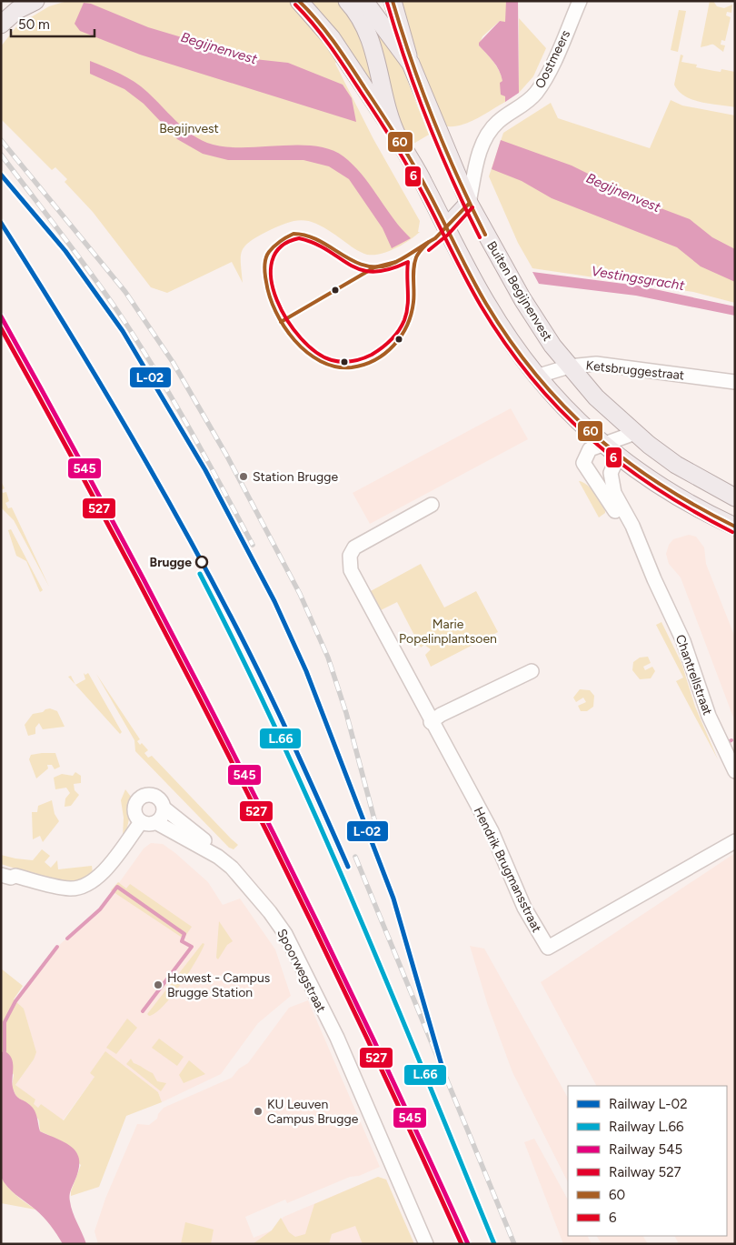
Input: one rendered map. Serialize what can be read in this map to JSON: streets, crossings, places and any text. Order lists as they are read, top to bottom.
{
  "streets": {
    "main road": ["Buiten Begijnenvest"],
    "street": [
      "Oostmeers",
      "Ketsbruggestraat",
      "Chantrellstraat",
      "Hendrik Brugmansstraat",
      "Spoorwegstraat"
    ]
  },
  "crossings": [
    ["Oostmeers", "Buiten Begijnenvest"],
    ["Buiten Begijnenvest", "Ketsbruggestraat"],
    ["Buiten Begijnenvest", "Chantrellstraat"]
  ],
  "water": ["Begijnenvest", "Vestingsgracht"],
  "parks": ["Begijnvest", "Marie Popelinplantsoen"],
  "places": [
    "Station Brugge",
    "Brugge",
    "Howest - Campus Brugge Station",
    "KU Leuven Campus Brugge"
  ],
  "lines": [
    "transit line 60",
    "transit line 6",
    "rail line L-02",
    "rail line 545",
    "rail line 527",
    "rail line L.66"
  ],
  "legend": [
    "Railway L-02",
    "Railway L.66",
    "Railway 545",
    "Railway 527",
    "60",
    "6"
  ],
  "scale_bar": "50 m"
}
